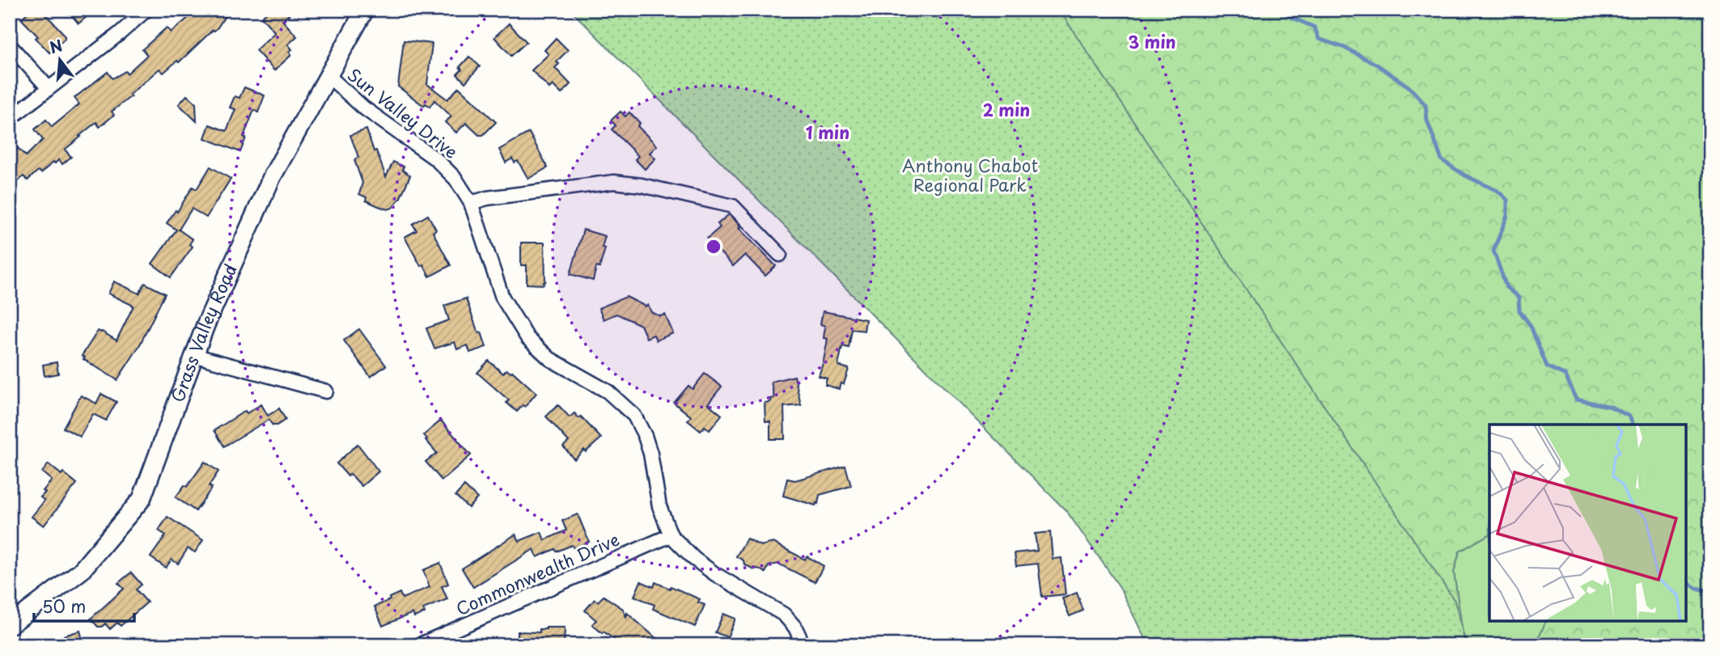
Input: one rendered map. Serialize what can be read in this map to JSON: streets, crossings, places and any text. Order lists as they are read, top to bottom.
{
  "streets": {
    "main road": ["Grass Valley Road"],
    "street": ["Sun Valley Drive", "Commonwealth Drive"]
  },
  "crossings": [
    ["Sun Valley Drive", "Grass Valley Road"],
    ["Sun Valley Drive", "Commonwealth Drive"]
  ],
  "parks": ["Anthony Chabot Regional Park"],
  "scale_bar": "50 m",
  "north": "top",
  "rings": ["3 min", "2 min", "1 min"]
}
